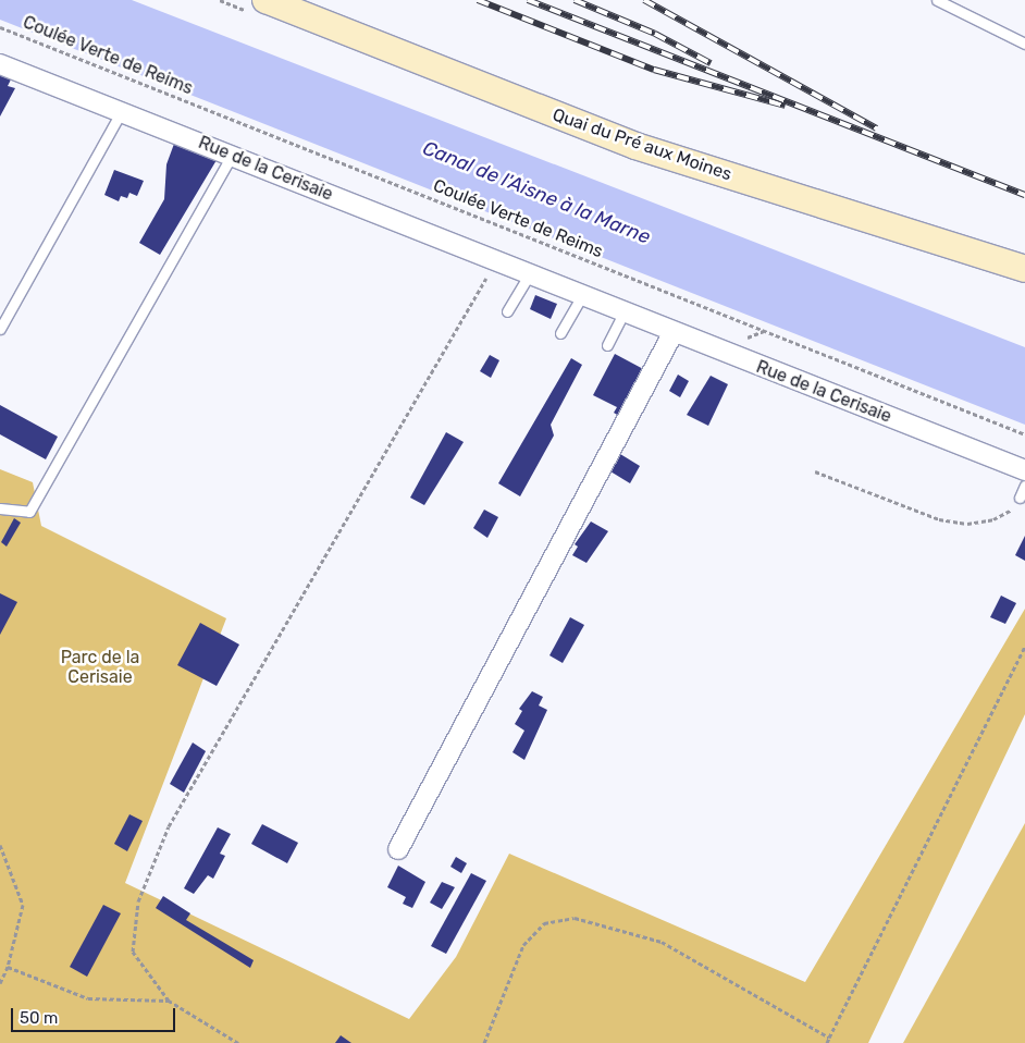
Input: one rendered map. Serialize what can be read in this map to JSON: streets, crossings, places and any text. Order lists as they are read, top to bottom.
{
  "streets": {
    "street": ["Quai du Pré aux Moines", "Rue de la Cerisaie"],
    "path": ["Coulée Verte de Reims"]
  },
  "water": ["Canal de l'Aisne à la Marne"],
  "parks": ["Parc de la Cerisaie"],
  "scale_bar": "50 m"
}
